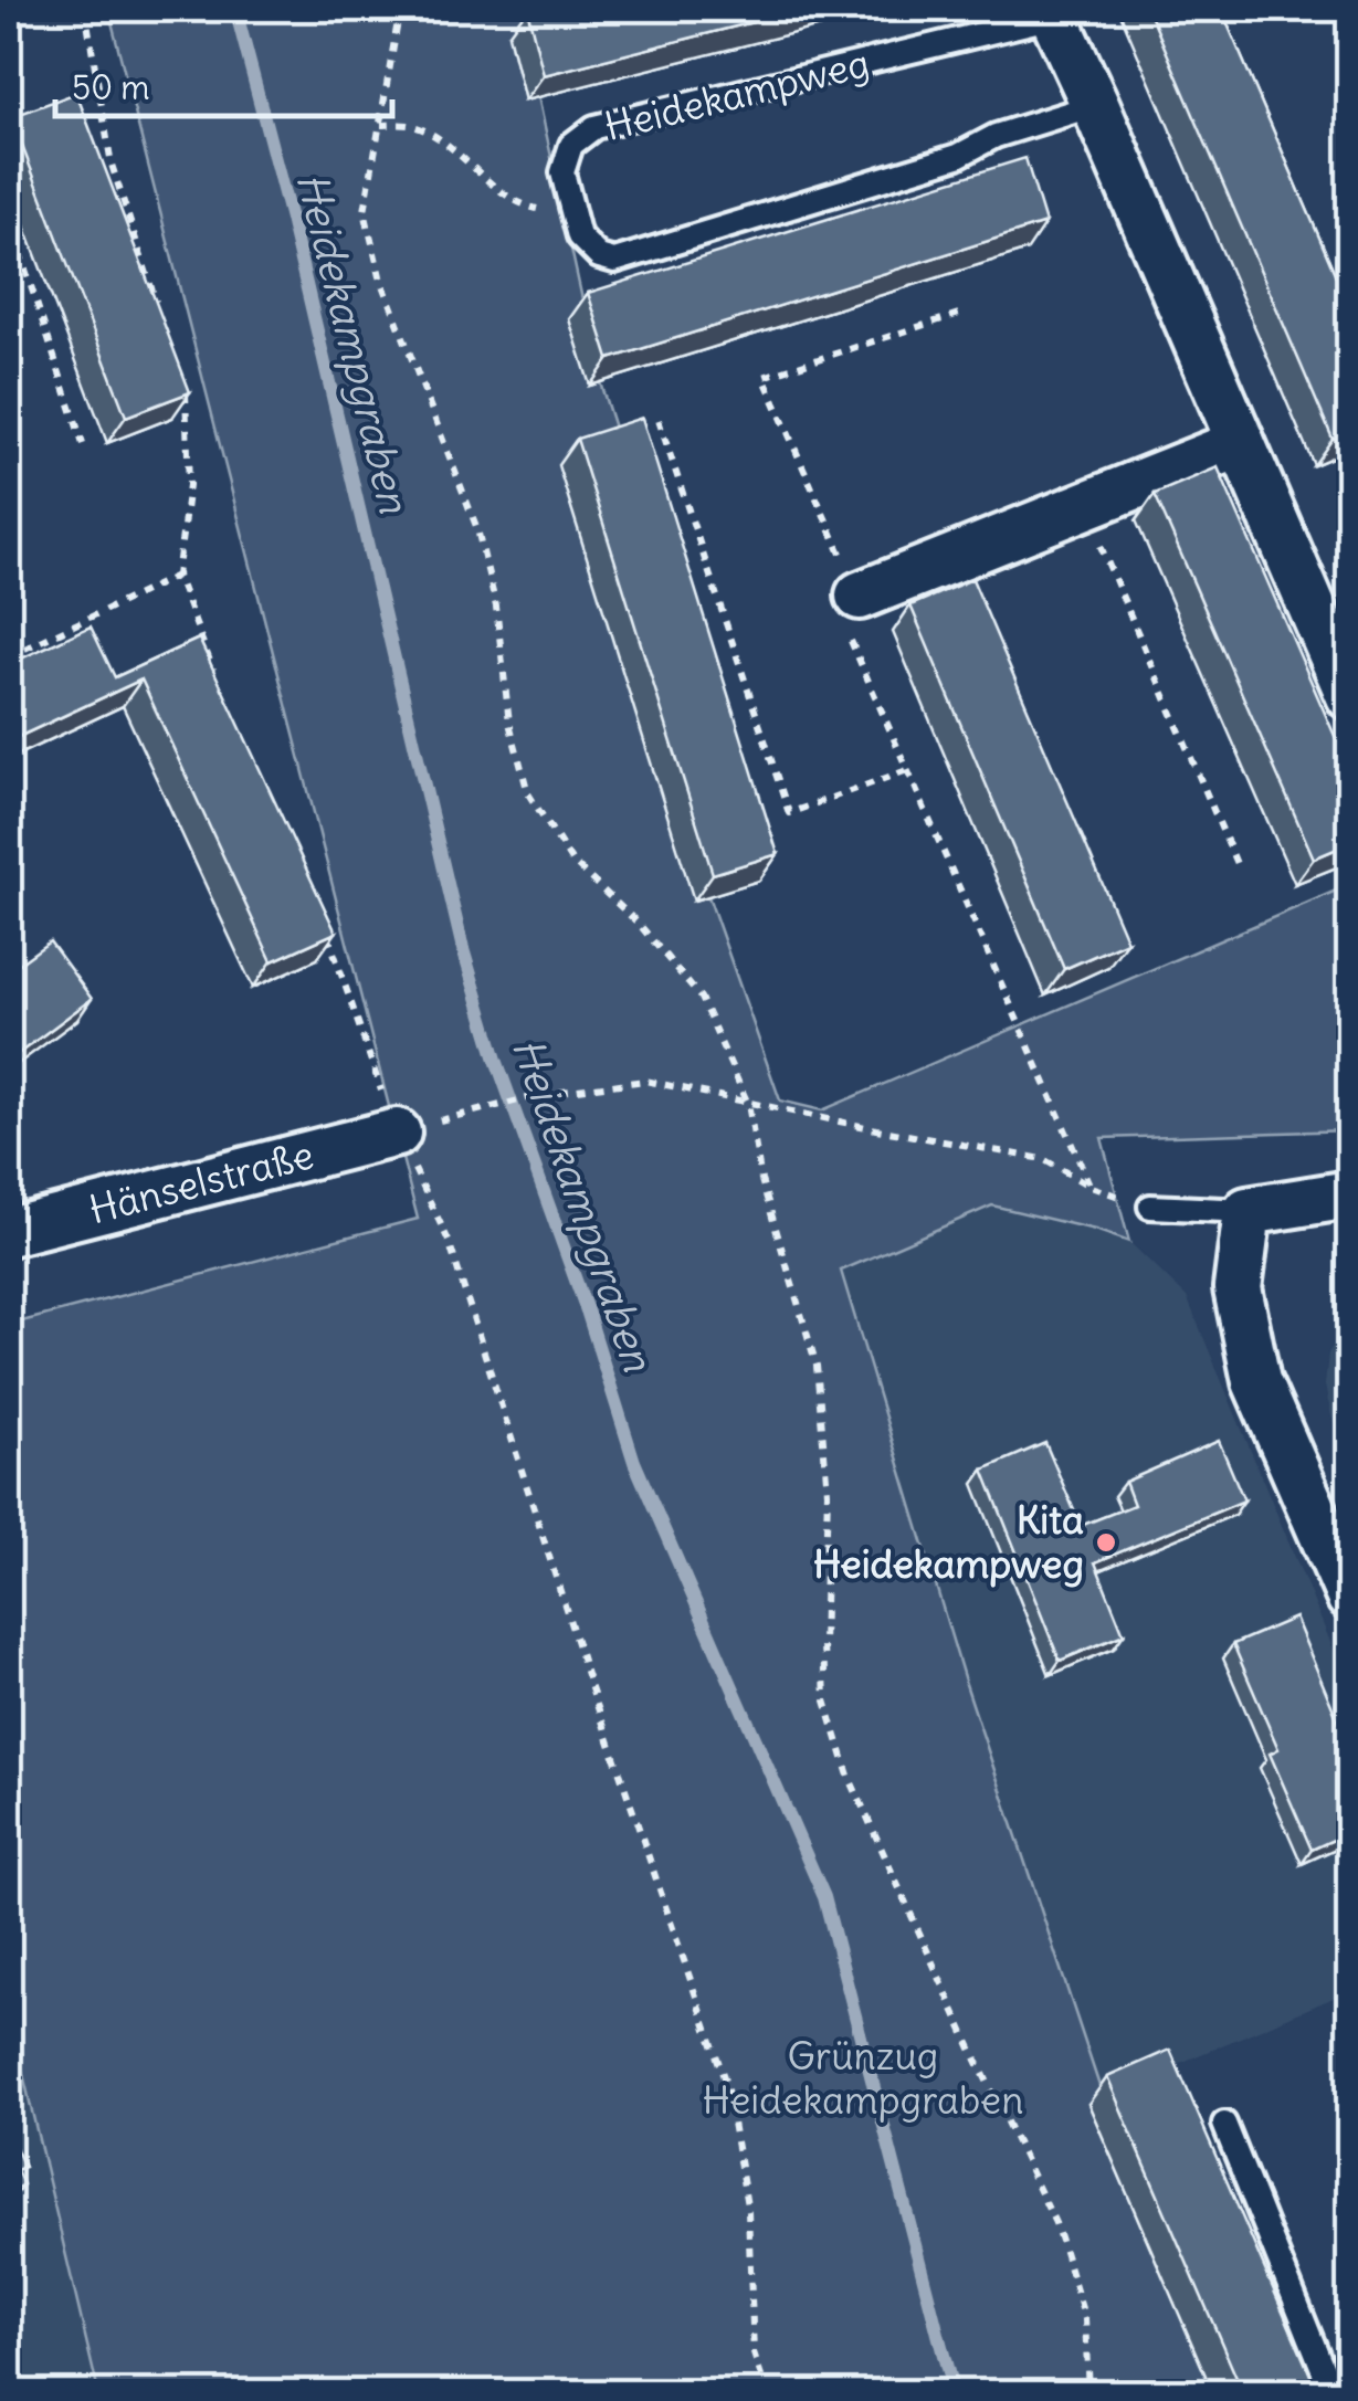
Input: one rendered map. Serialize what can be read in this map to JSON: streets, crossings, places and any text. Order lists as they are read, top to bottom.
{
  "streets": {
    "street": ["Heidekampweg", "Hänselstraße"]
  },
  "water": ["Heidekampgraben"],
  "parks": ["Grünzug Heidekampgraben"],
  "places": ["Kita Heidekampweg"],
  "scale_bar": "50 m"
}
